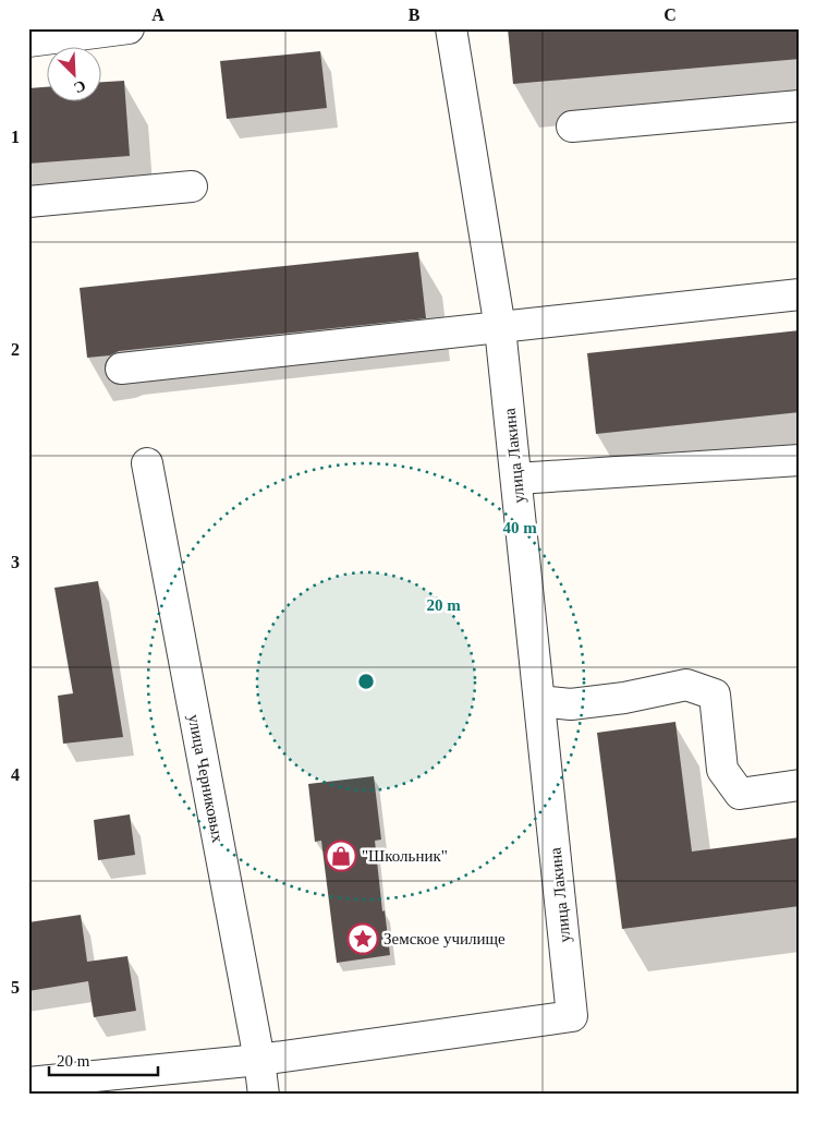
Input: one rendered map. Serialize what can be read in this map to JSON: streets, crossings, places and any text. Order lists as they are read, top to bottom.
{
  "streets": {
    "street": ["улица Лакина", "улица Черниковых"]
  },
  "crossings": [
    ["улица Лакина", "улица Черниковых"]
  ],
  "places": {
    "shop": ["\"Школьник\""],
    "place": ["Земское училище"]
  },
  "scale_bar": "20 m",
  "north": "bottom right",
  "grid": {
    "columns": ["A", "B", "C"],
    "rows": [
      "1",
      "2",
      "3",
      "4",
      "5"
    ]
  },
  "rings": ["40 m", "20 m"]
}
